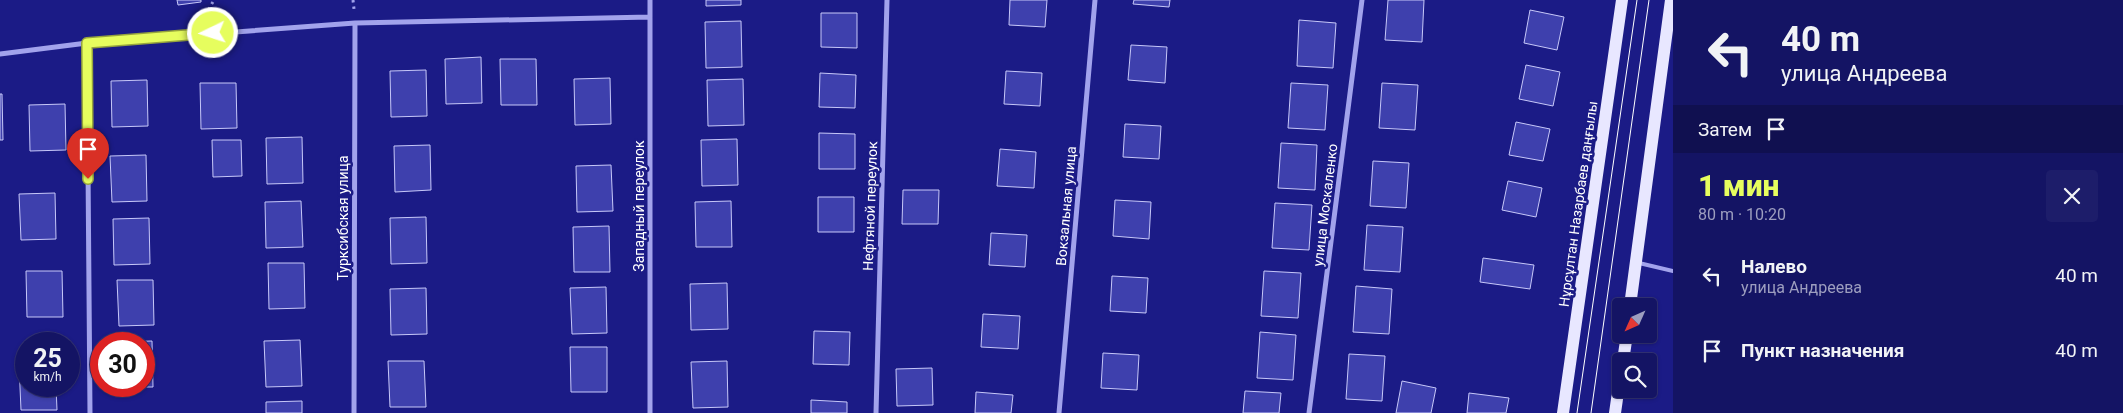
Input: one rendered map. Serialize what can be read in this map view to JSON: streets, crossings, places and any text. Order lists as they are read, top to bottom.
{
  "streets": {
    "main road": ["Нұрсұлтан Назарбаев даңғылы"],
    "street": [
      "улица Москаленко",
      "Западный переулок",
      "Нефтяной переулок",
      "Вокзальная улица",
      "Турксибская улица"
    ]
  },
  "north": "bottom left",
  "page": {
    "turn": ["40 m", "улица Андреева"],
    "then": "Затем",
    "heading": ["1 мин", "80 m · 10:20"],
    "list": [
      {
        "name": "Налево",
        "note": "улица Андреева",
        "value": "40 m"
      },
      {
        "name": "Пункт назначения",
        "value": "40 m"
      }
    ],
    "speed": "25 km/h",
    "limit": "30"
  }
}
